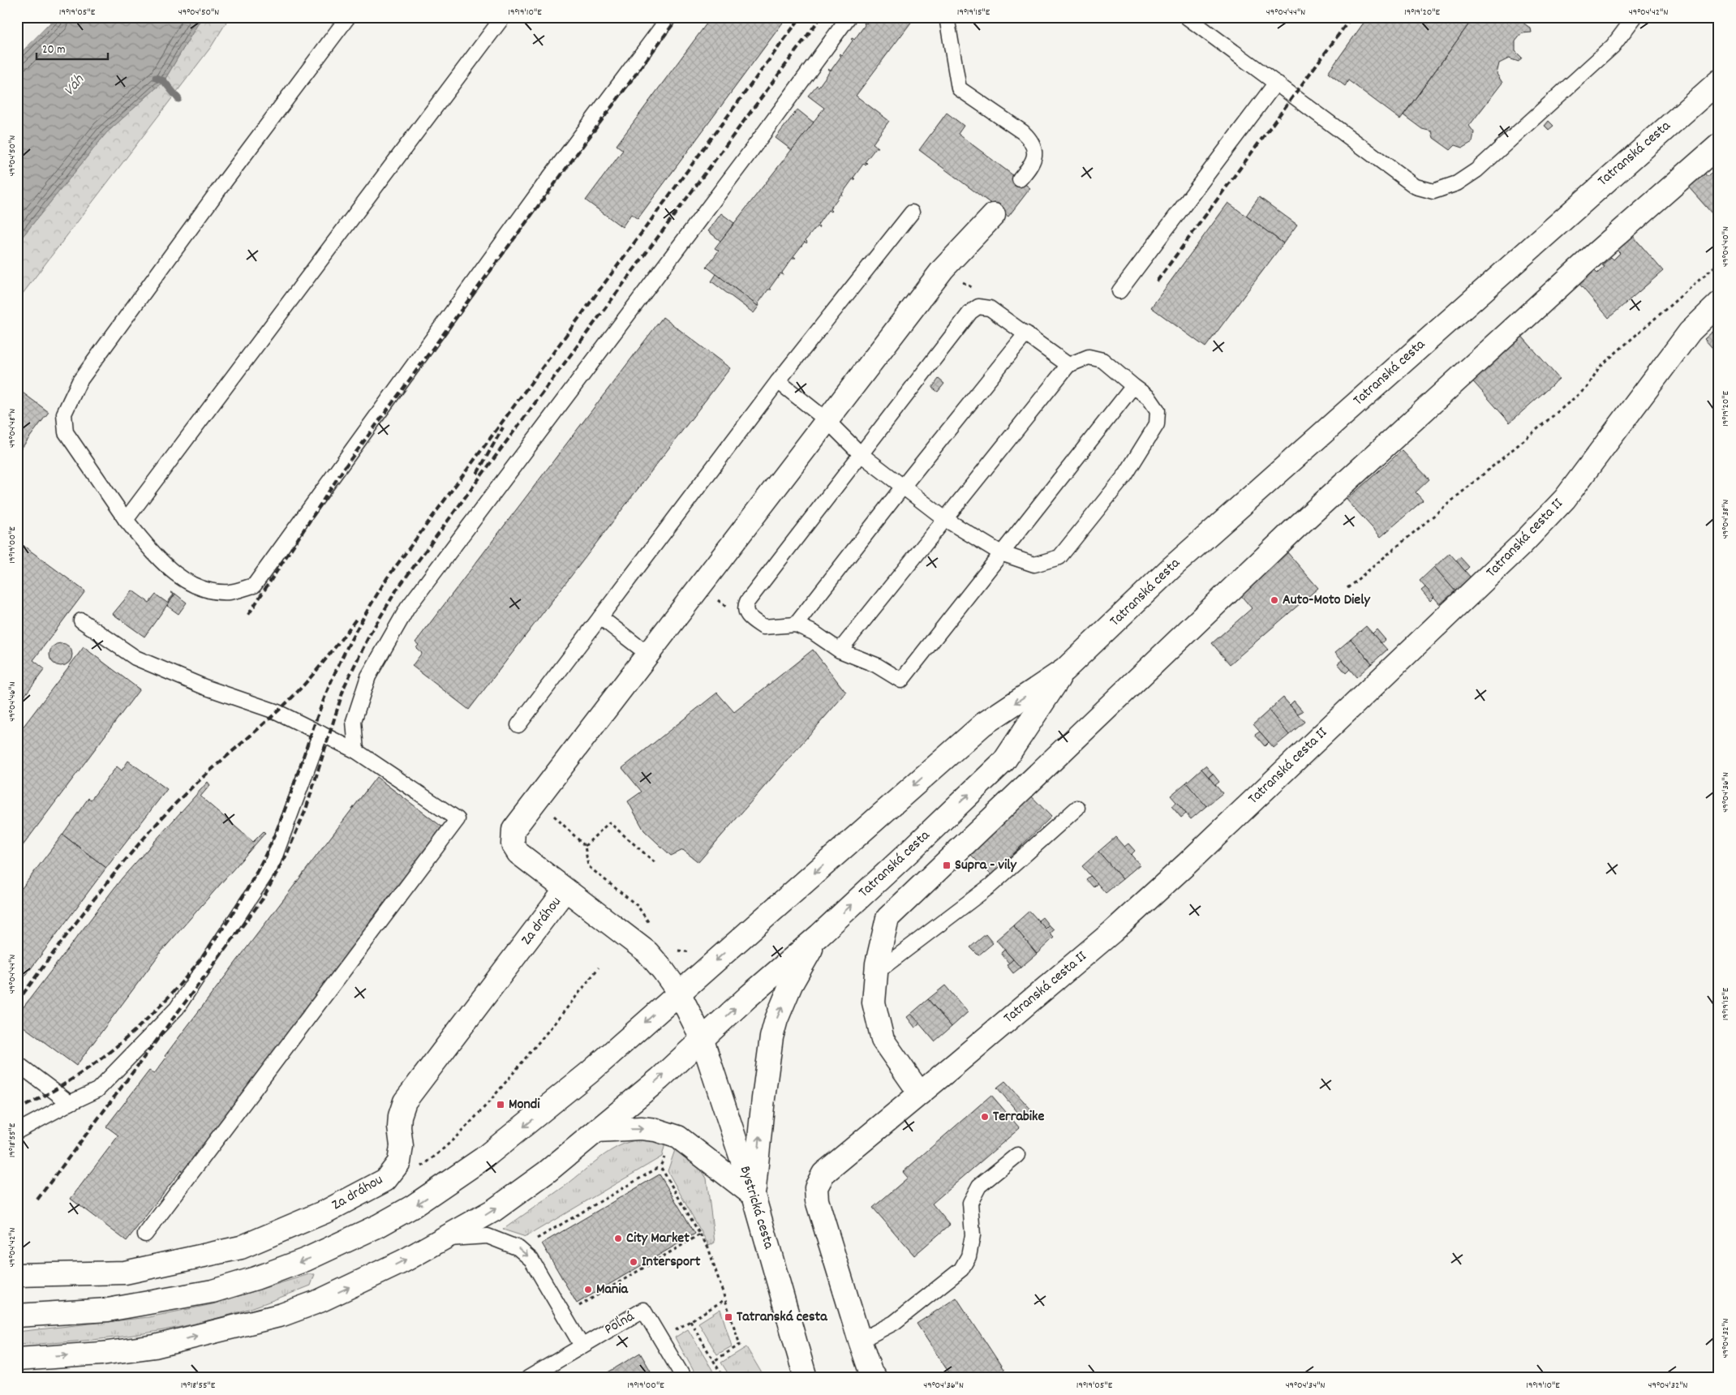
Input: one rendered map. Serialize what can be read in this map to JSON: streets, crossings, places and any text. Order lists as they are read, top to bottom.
{
  "streets": {
    "street": [
      "Tatranská cesta",
      "Tatranská cesta II",
      "Za dráhou",
      "Bystrická cesta"
    ],
    "lane": ["Poľná"]
  },
  "crossings": [
    ["Tatranská cesta", "Bystrická cesta"],
    ["Za dráhou", "Bystrická cesta"]
  ],
  "water": ["Váh"],
  "places": {
    "other": [
      "Auto-Moto Diely",
      "Terrabike",
      "City Market",
      "Intersport",
      "Mania"
    ],
    "transit": ["Supra - vily", "Mondi", "Tatranská cesta"]
  },
  "scale_bar": "20 m",
  "coordinates": [
    "19°19'05\"E",
    "49°04'50\"N",
    "19°19'10\"E",
    "19°19'15\"E",
    "49°04'44\"N",
    "19°19'20\"E",
    "49°04'42\"N",
    "49°04'40\"N",
    "49°04'48\"N",
    "49°04'38\"N",
    "19°19'00\"E",
    "49°04'46\"N",
    "49°04'36\"N",
    "19°18'55\"E",
    "49°04'32\"N",
    "49°04'34\"N"
  ]
}
